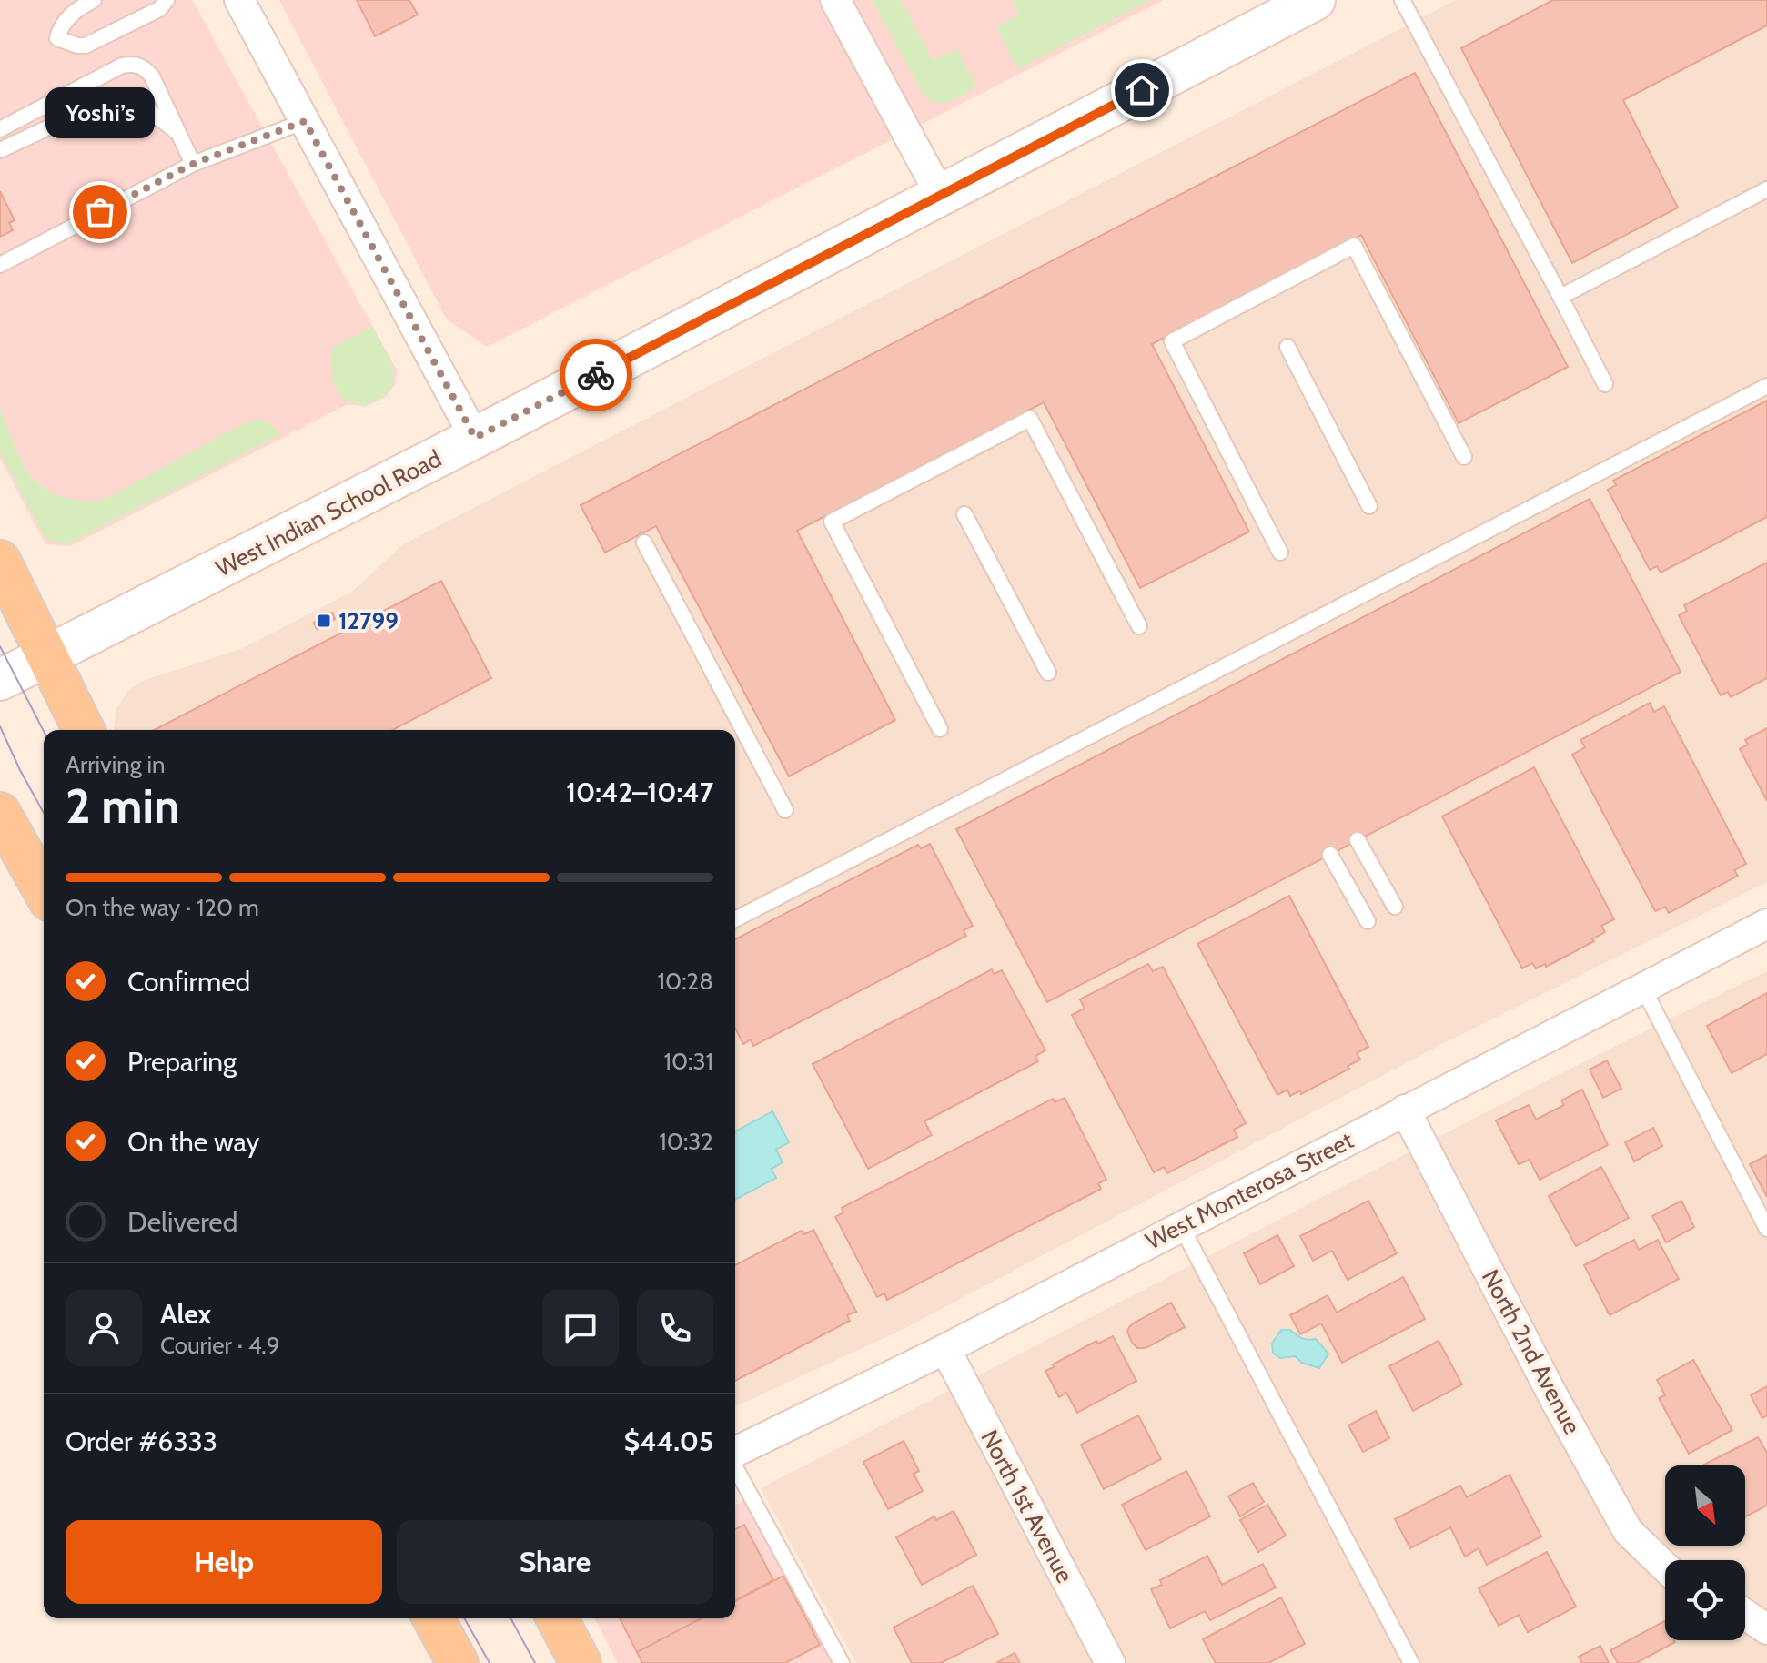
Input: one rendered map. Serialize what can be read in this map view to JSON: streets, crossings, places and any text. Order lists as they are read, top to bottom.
{
  "streets": {
    "main road": ["West Indian School Road"],
    "street": ["West Monterosa Street", "North 2nd Avenue", "North 1st Avenue"]
  },
  "crossings": [
    ["West Monterosa Street", "North 2nd Avenue"],
    ["West Monterosa Street", "North 1st Avenue"]
  ],
  "places": {
    "other": ["Yoshi’s"],
    "transit": ["12799"]
  },
  "north": "bottom right",
  "page": {
    "bubble": "Yoshi’s",
    "heading": ["2 min", "Arriving in", "10:42–10:47"],
    "panel": [
      "Alex",
      "Courier · 4.9",
      "Order #6333",
      "$44.05"
    ],
    "bar": "On the way · 120 m",
    "list": [
      ["Confirmed", "10:28"],
      ["Preparing", "10:31"],
      ["On the way", "10:32"],
      "Delivered"
    ],
    "buttons": ["Help", "Share"]
  }
}
